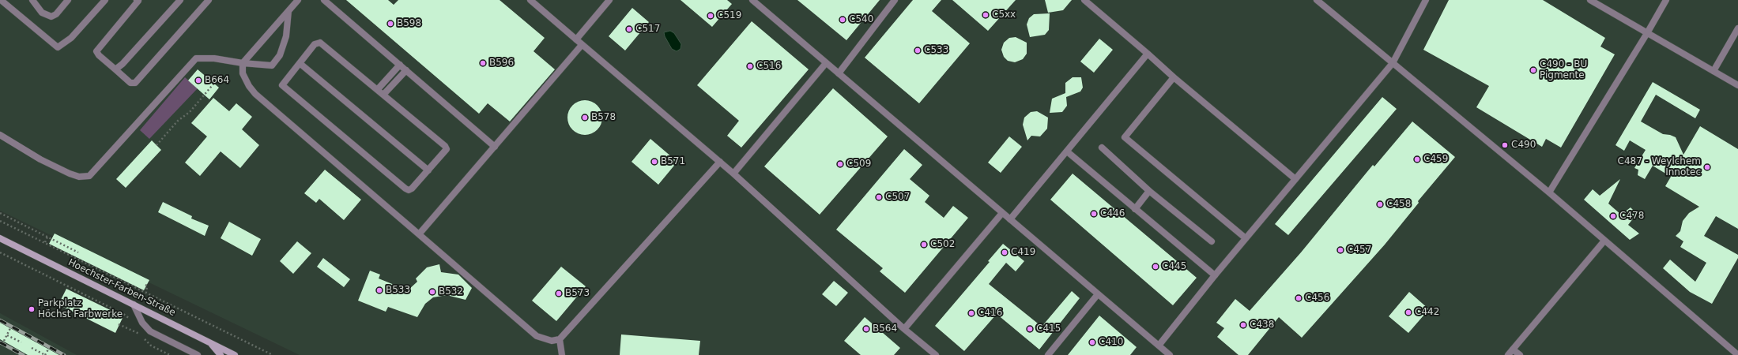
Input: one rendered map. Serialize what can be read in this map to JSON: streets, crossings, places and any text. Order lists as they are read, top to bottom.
{
  "streets": {
    "main road": ["Hoechster-Farben-Straße"]
  },
  "places": [
    "C5xx",
    "C519",
    "C540",
    "B598",
    "C517",
    "C533",
    "B596",
    "C516",
    "C490 - BU Pigmente",
    "B664",
    "B578",
    "C490",
    "C459",
    "B571",
    "C509",
    "C487 - Weylchem Innotec",
    "C507",
    "C458",
    "C446",
    "C478",
    "C502",
    "C457",
    "C419",
    "C445",
    "B533",
    "B532",
    "B573",
    "C456",
    "Parkplatz Höchst Farbwerke",
    "C442",
    "C416",
    "C438",
    "B564",
    "C415",
    "C410"
  ]
}
